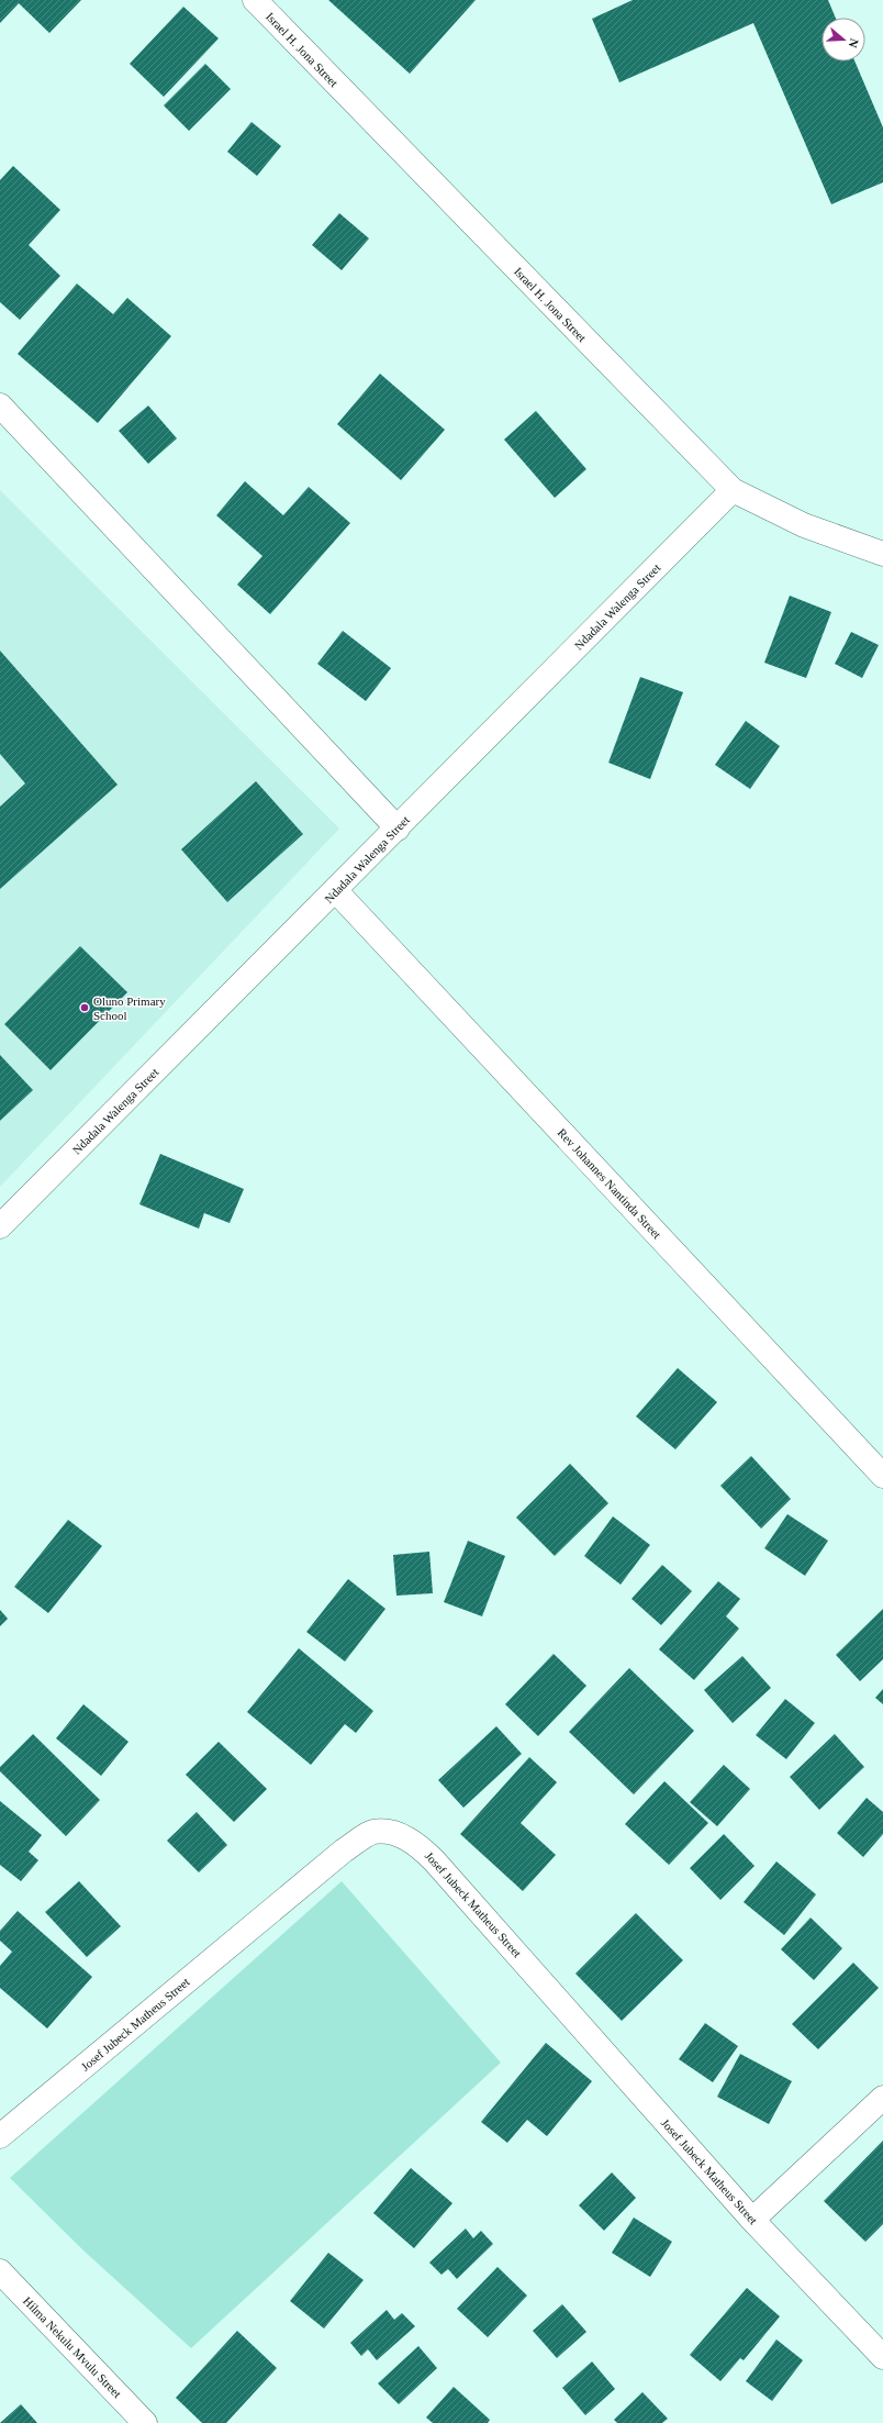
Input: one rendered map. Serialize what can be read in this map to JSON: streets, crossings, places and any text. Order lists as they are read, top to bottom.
{
  "streets": {
    "street": [
      "Israel H. Jona Street",
      "Ndadala Walenga Street",
      "Rev Johannes Nantinda Street",
      "Josef Jubeck Matheus Street",
      "Hilma Nekulu Mvulu Street"
    ]
  },
  "crossings": [
    ["Israel H. Jona Street", "Ndadala Walenga Street"],
    ["Ndadala Walenga Street", "Rev Johannes Nantinda Street"]
  ],
  "places": ["Oluno Primary School"],
  "north": "right"
}
